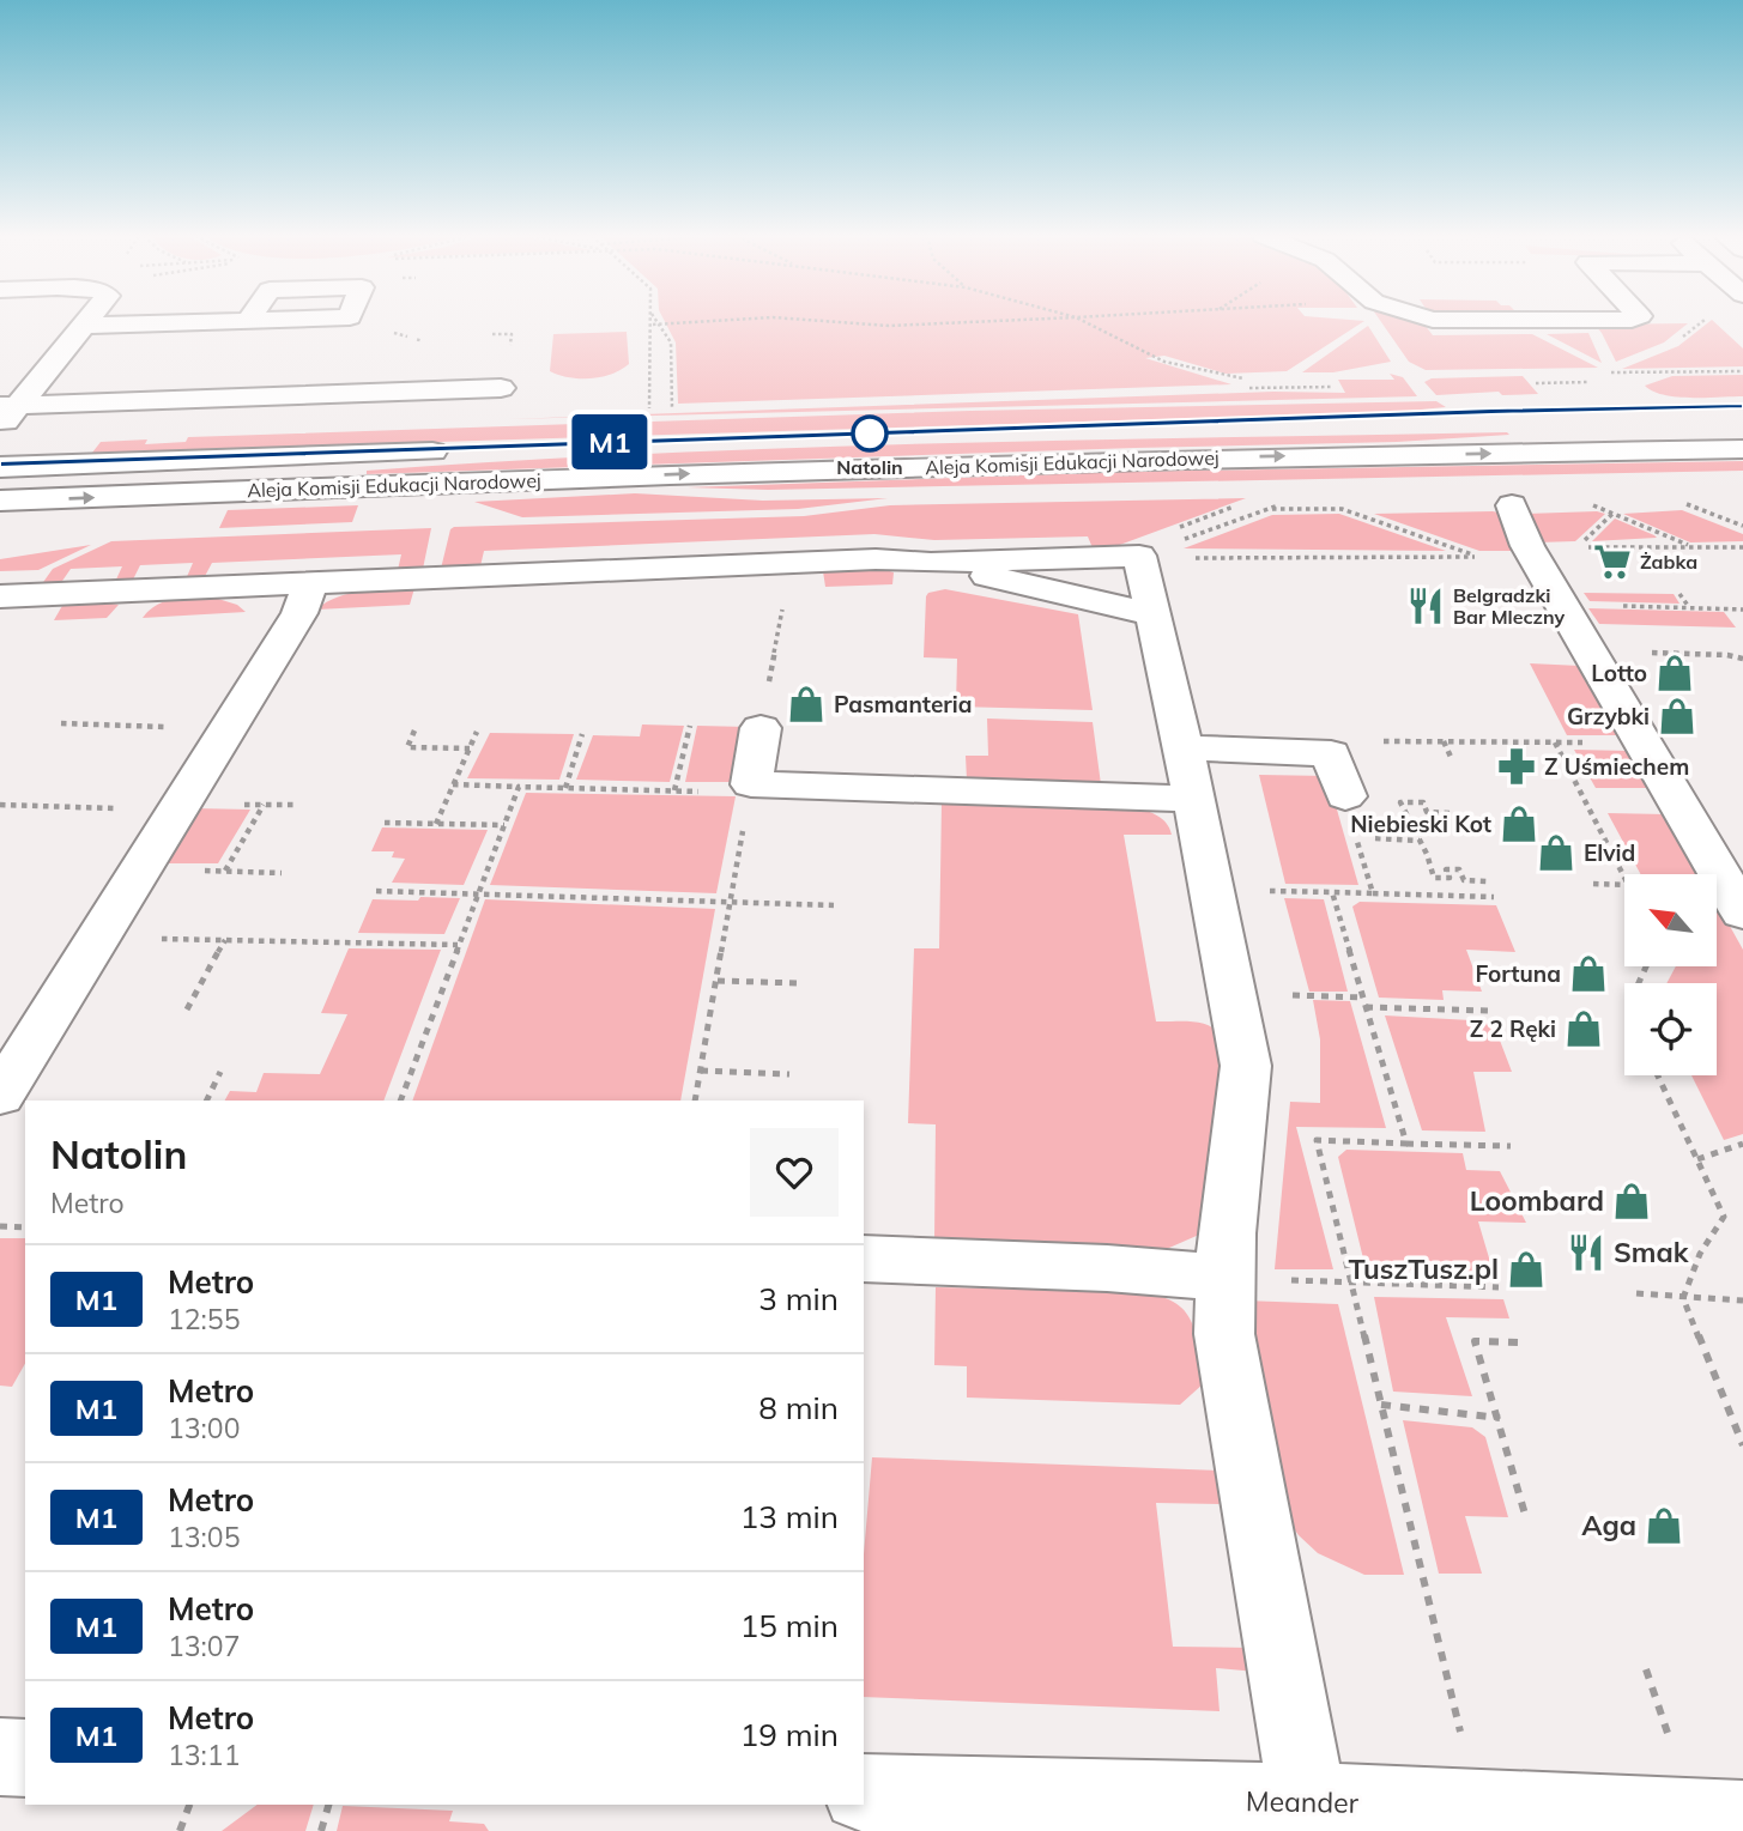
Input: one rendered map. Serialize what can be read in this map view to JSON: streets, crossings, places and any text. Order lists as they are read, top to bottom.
{
  "streets": {
    "street": ["Aleja Komisji Edukacji Narodowej", "Meander"]
  },
  "places": {
    "other": ["Natolin"],
    "supermarket": ["Żabka"],
    "restaurant": ["Belgradzki Bar Mleczny", "Smak"],
    "shop": [
      "Lotto",
      "Pasmanteria",
      "Grzybki",
      "Niebieski Kot",
      "Elvid",
      "Fortuna",
      "Z 2 Ręki",
      "Loombard",
      "TuszTusz.pl",
      "Aga"
    ],
    "pharmacy": ["Z Uśmiechem"]
  },
  "lines": ["metro line M1"],
  "north": "top left",
  "page": {
    "on_map": "M1",
    "heading": ["Natolin", "Metro"],
    "list": [
      {
        "mark": "M1",
        "name": "Metro",
        "note": "12:55",
        "value": "3 min"
      },
      {
        "mark": "M1",
        "name": "Metro",
        "note": "13:00",
        "value": "8 min"
      },
      {
        "mark": "M1",
        "name": "Metro",
        "note": "13:05",
        "value": "13 min"
      },
      {
        "mark": "M1",
        "name": "Metro",
        "note": "13:07",
        "value": "15 min"
      },
      {
        "mark": "M1",
        "name": "Metro",
        "note": "13:11",
        "value": "19 min"
      }
    ]
  }
}
